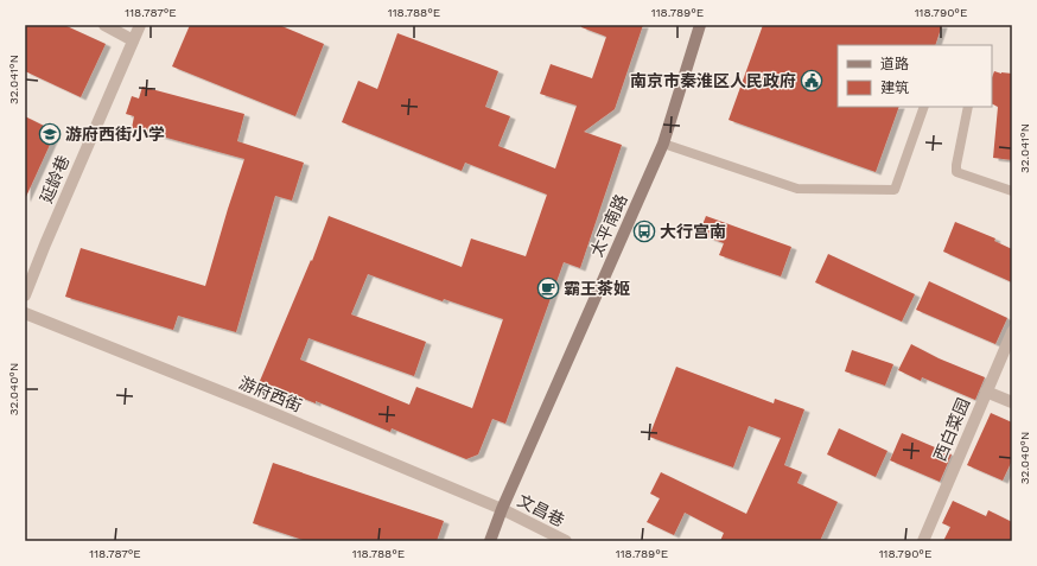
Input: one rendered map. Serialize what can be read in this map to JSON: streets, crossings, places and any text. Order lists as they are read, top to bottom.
{
  "streets": {
    "main road": ["太平南路"],
    "street": [
      "延龄巷",
      "游府西街",
      "西白菜园",
      "文昌巷"
    ]
  },
  "crossings": [
    ["太平南路", "游府西街"],
    ["太平南路", "文昌巷"],
    ["游府西街", "文昌巷"]
  ],
  "places": {
    "public building": ["南京市秦淮区人民政府"],
    "school or university": ["游府西街小学"],
    "bus stop": ["大行宫南"],
    "cafe": ["霸王茶姬"]
  },
  "legend": ["道路", "建筑"],
  "coordinates": [
    "118.787°E",
    "118.788°E",
    "118.789°E",
    "118.790°E",
    "32.041°N",
    "32.040°N"
  ]
}
